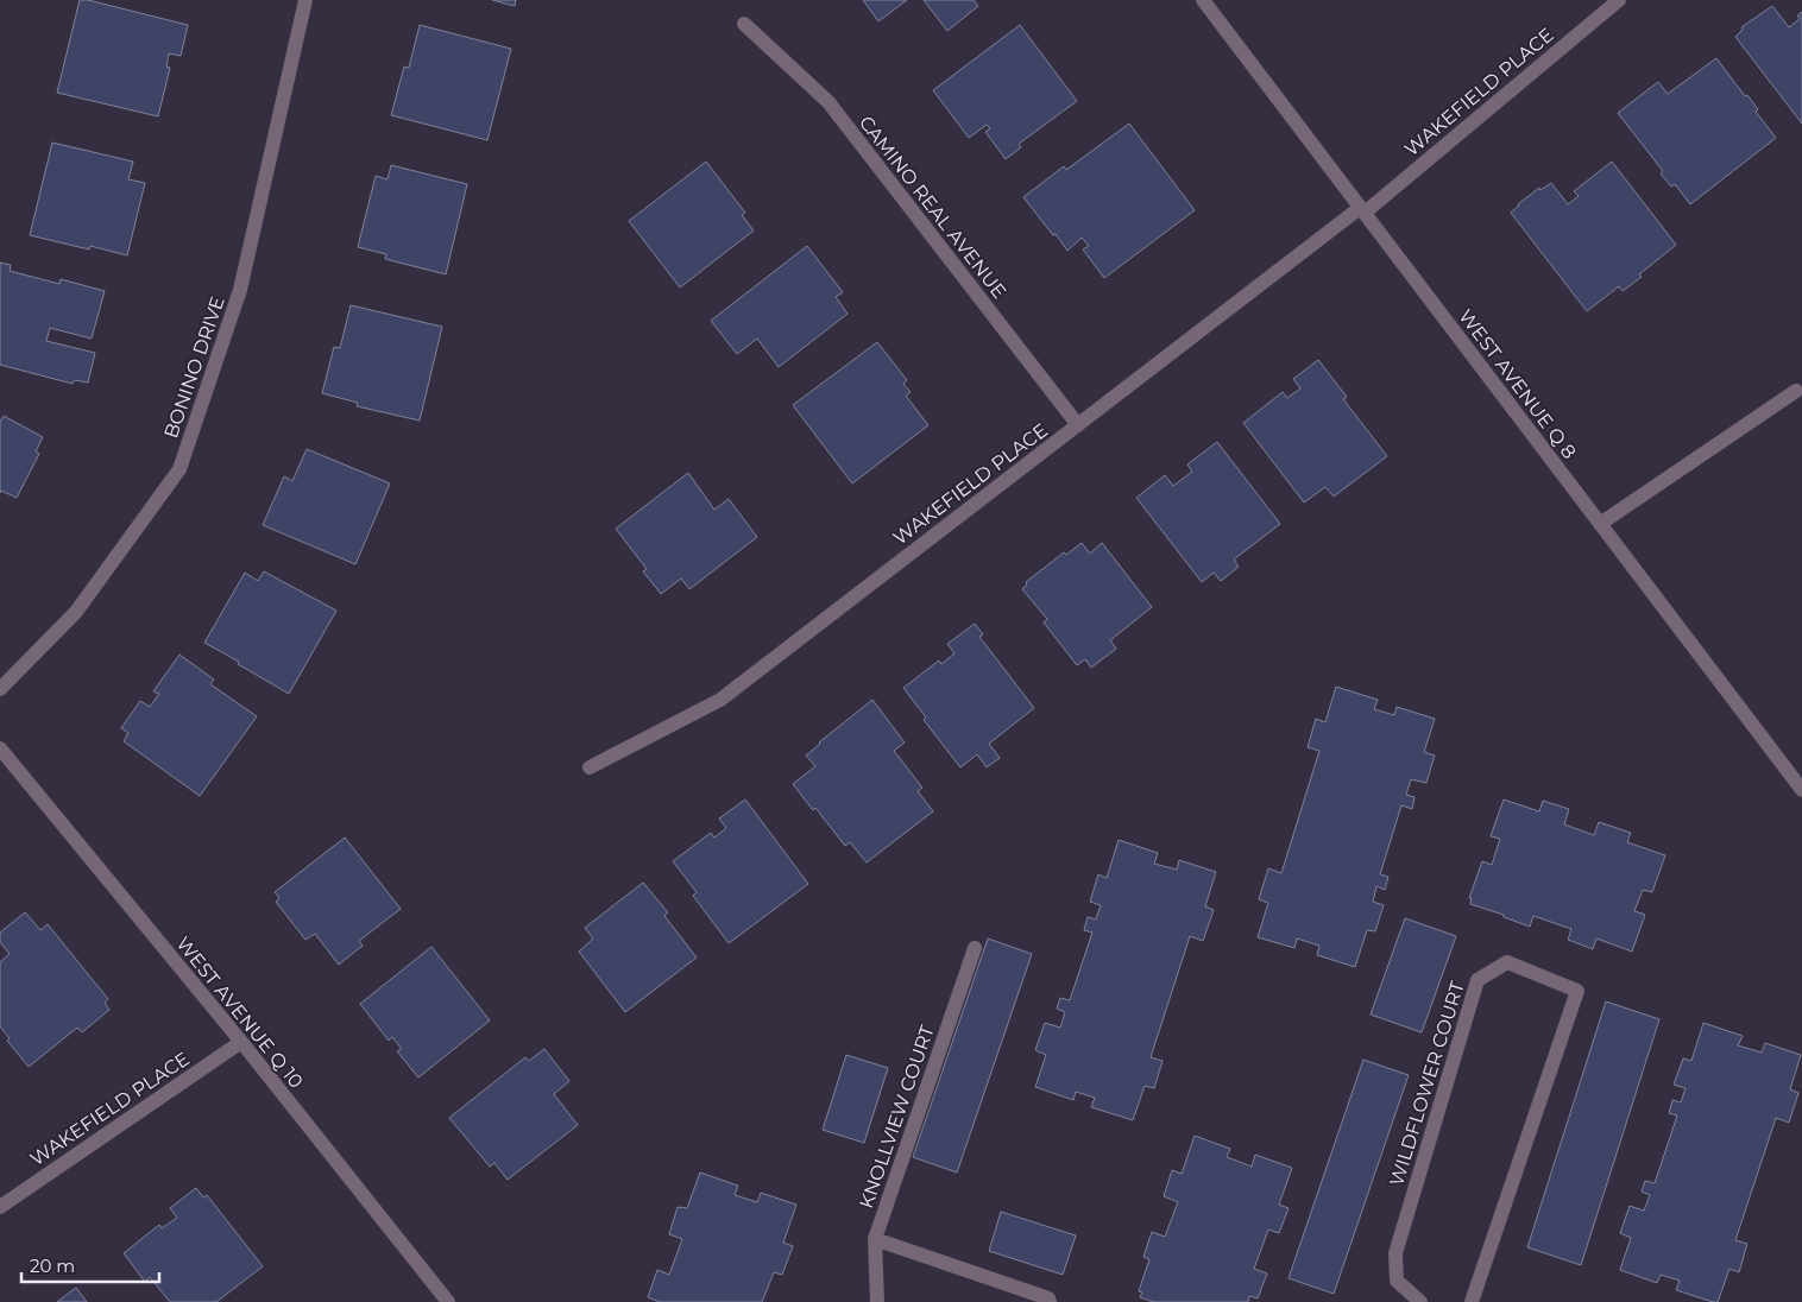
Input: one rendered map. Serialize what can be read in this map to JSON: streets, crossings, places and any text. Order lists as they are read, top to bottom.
{
  "streets": {
    "street": [
      "WAKEFIELD PLACE",
      "CAMINO REAL AVENUE",
      "BONINO DRIVE",
      "WEST AVENUE Q 8",
      "WEST AVENUE Q 10",
      "WILDFLOWER COURT",
      "KNOLLVIEW COURT"
    ]
  },
  "crossings": [
    ["WAKEFIELD PLACE", "CAMINO REAL AVENUE"],
    ["WAKEFIELD PLACE", "WEST AVENUE Q 8"],
    ["WAKEFIELD PLACE", "WEST AVENUE Q 10"]
  ],
  "scale_bar": "20 m"
}
